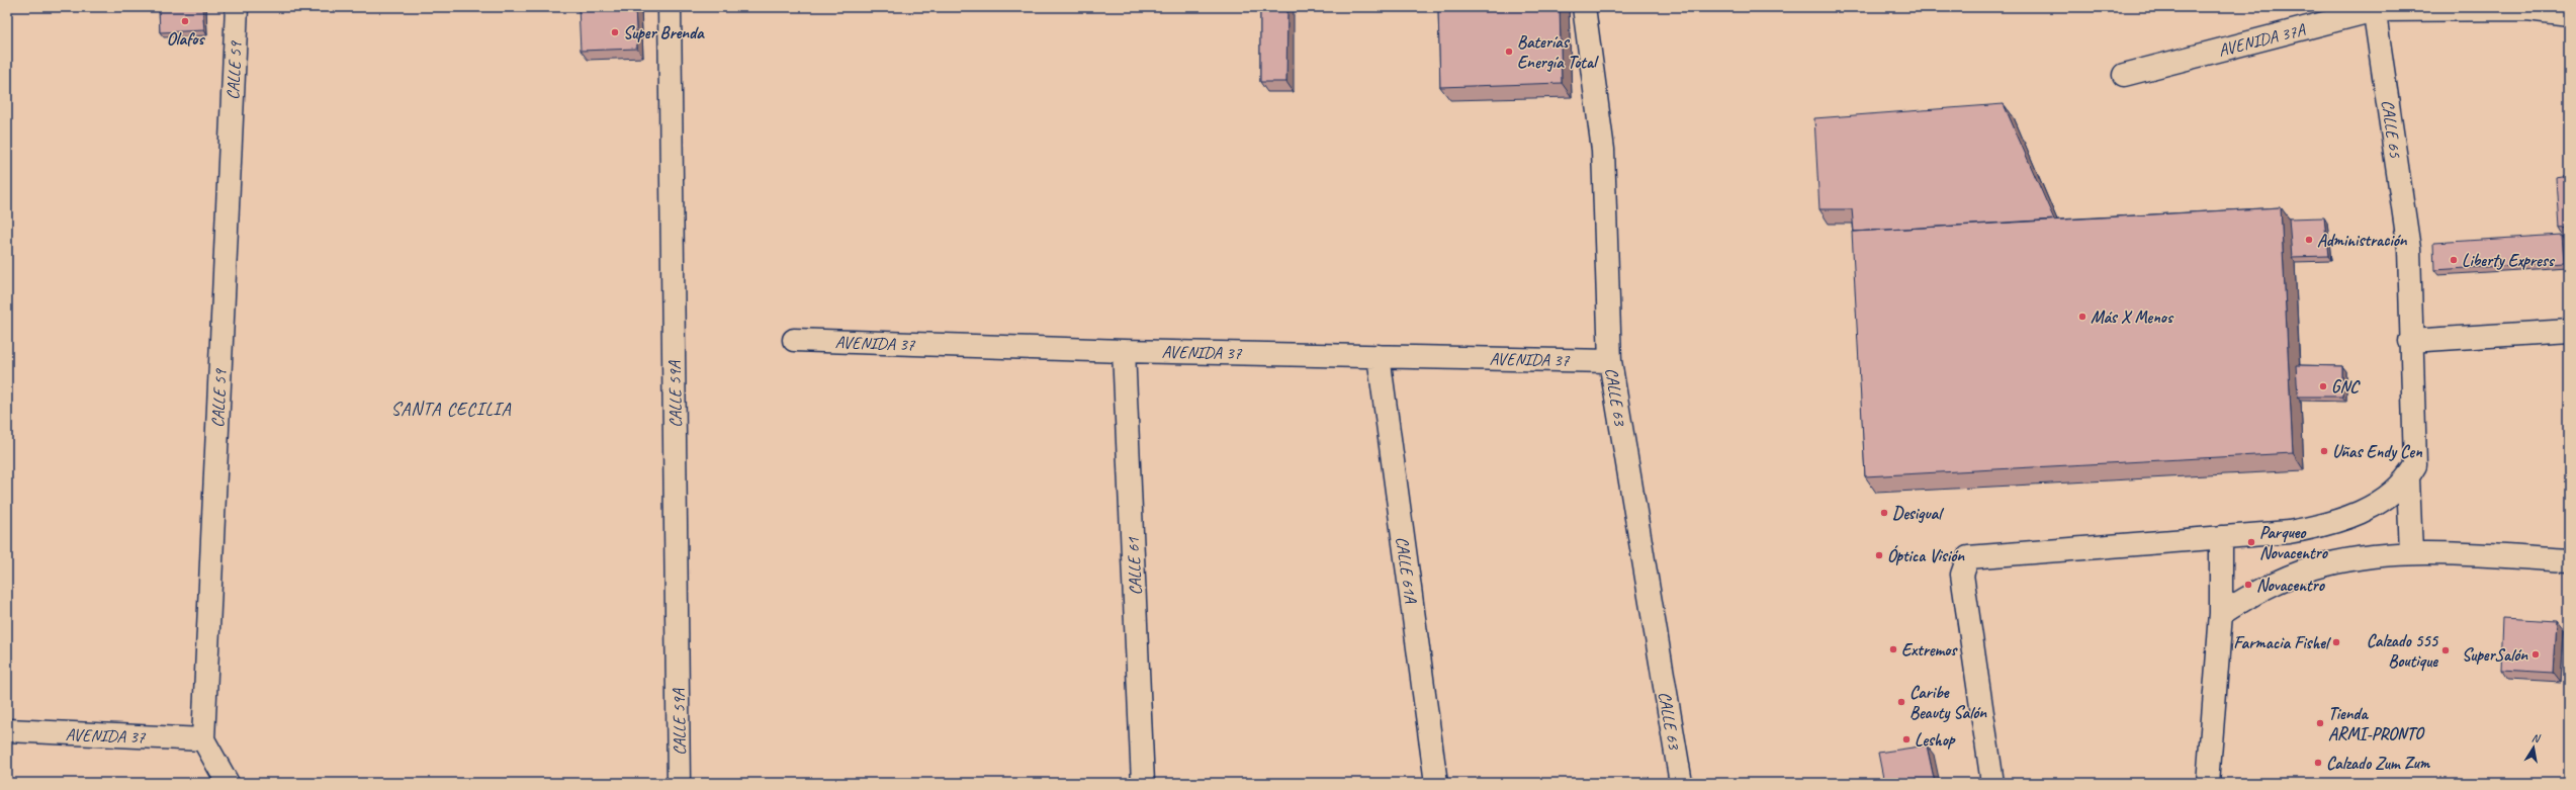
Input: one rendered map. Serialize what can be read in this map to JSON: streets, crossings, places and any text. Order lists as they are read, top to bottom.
{
  "streets": {
    "street": [
      "AVENIDA 37A",
      "CALLE 59",
      "CALLE 65",
      "AVENIDA 37",
      "CALLE 59A",
      "CALLE 63",
      "CALLE 61",
      "CALLE 61A"
    ]
  },
  "crossings": [
    ["AVENIDA 37A", "CALLE 65"],
    ["CALLE 59", "AVENIDA 37"],
    ["AVENIDA 37", "CALLE 63"],
    ["AVENIDA 37", "CALLE 61"],
    ["AVENIDA 37", "CALLE 61A"]
  ],
  "districts": ["SANTA CECILIA"],
  "places": [
    "Olafos",
    "Super Brenda",
    "Baterías Energía Total",
    "Administración",
    "Liberty Express",
    "Más X Menos",
    "GNC",
    "Uñas Endy Cen",
    "Desigual",
    "Parqueo Novacentro",
    "Óptica Visión",
    "Novacentro",
    "Farmacia Fishel",
    "Extremos",
    "Calzado 555 Boutique",
    "SuperSalón",
    "Caribe Beauty Salón",
    "Tienda ARMI-PRONTO",
    "Leshop",
    "Calzado Zum Zum"
  ],
  "north": "top"
}
